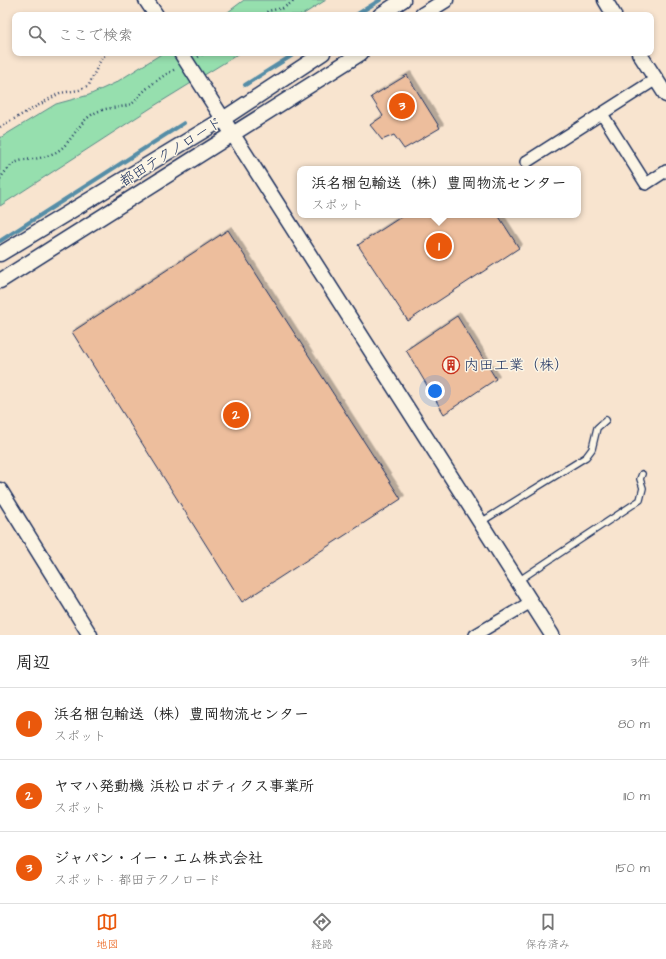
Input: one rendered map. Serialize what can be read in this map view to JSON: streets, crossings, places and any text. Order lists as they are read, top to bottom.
{
  "streets": {
    "street": ["都田テクノロード"]
  },
  "places": {
    "building": ["内田工業（株）"]
  },
  "page": {
    "search": "ここで検索",
    "pins": ["3", "1", "2"],
    "popup": ["浜名梱包輸送（株）豊岡物流センター", "スポット"],
    "heading": ["周辺", "3件"],
    "list": [
      {
        "mark": "1",
        "name": "浜名梱包輸送（株）豊岡物流センター",
        "note": "スポット",
        "value": "80 m"
      },
      {
        "mark": "2",
        "name": "ヤマハ発動機 浜松ロボティクス事業所",
        "note": "スポット",
        "value": "110 m"
      },
      {
        "mark": "3",
        "name": "ジャパン・イー・エム株式会社",
        "note": "スポット · 都田テクノロード",
        "value": "150 m"
      }
    ],
    "nav": ["地図", "経路", "保存済み"]
  }
}
